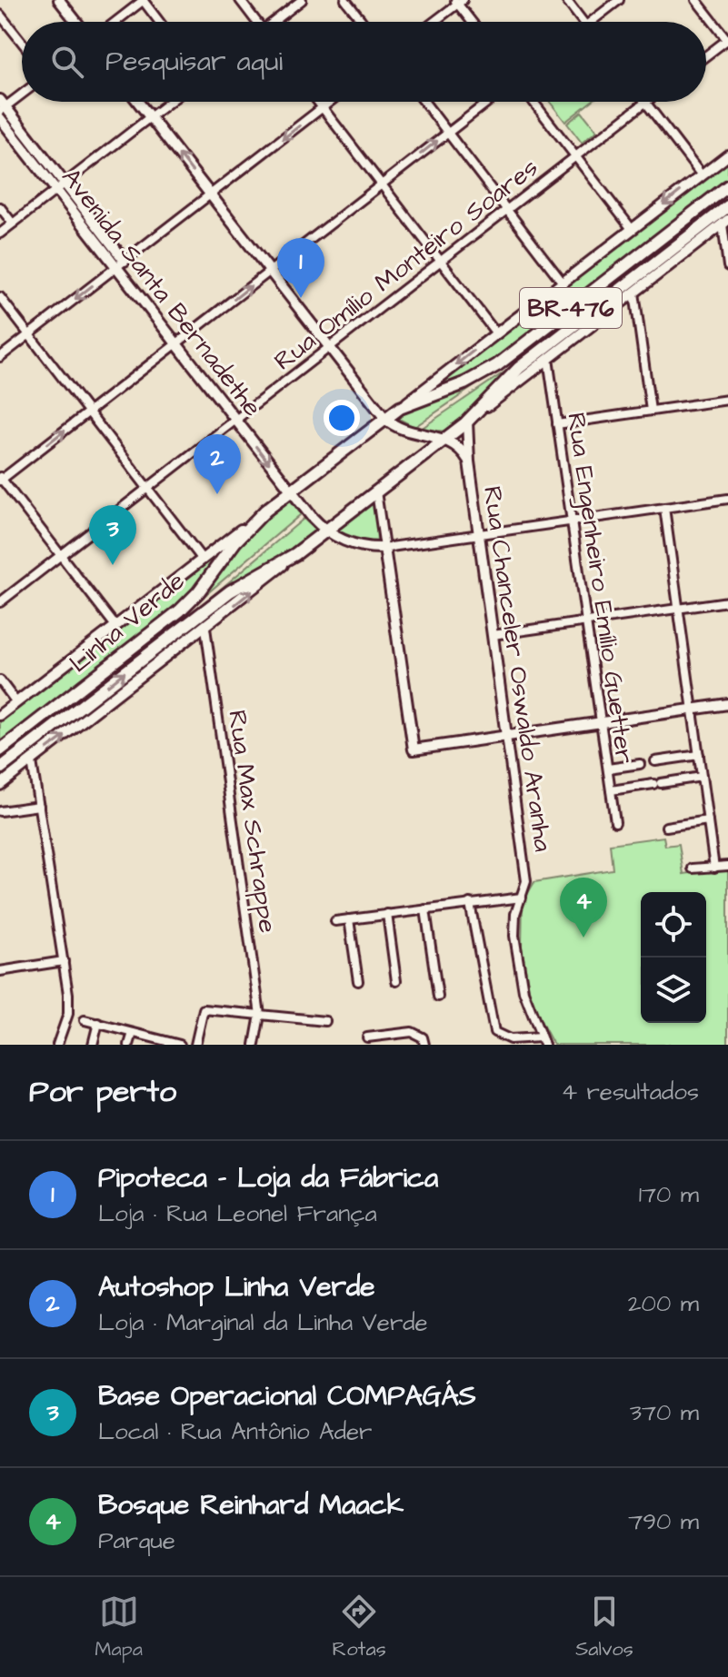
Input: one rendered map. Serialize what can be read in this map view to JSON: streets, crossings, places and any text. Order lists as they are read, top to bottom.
{
  "streets": {
    "highway": ["BR-476", "Linha Verde"],
    "main road": ["Avenida Santa Bernadethe", "Rua Chanceler Oswaldo Aranha"],
    "street": ["Rua Omílio Monteiro Soares", "Rua Engenheiro Emílio Guetter", "Rua Max Schrappe"]
  },
  "crossings": [
    ["Rua Omílio Monteiro Soares", "Avenida Santa Bernadethe"],
    ["Avenida Santa Bernadethe", "Linha Verde"],
    ["Linha Verde", "Rua Chanceler Oswaldo Aranha"]
  ],
  "page": {
    "search": "Pesquisar aqui",
    "pins": [
      "1",
      "2",
      "3",
      "4"
    ],
    "heading": ["Por perto", "4 resultados"],
    "list": [
      {
        "mark": "1",
        "name": "Pipoteca - Loja da Fábrica",
        "note": "Loja · Rua Leonel França",
        "value": "170 m"
      },
      {
        "mark": "2",
        "name": "Autoshop Linha Verde",
        "note": "Loja · Marginal da Linha Verde",
        "value": "200 m"
      },
      {
        "mark": "3",
        "name": "Base Operacional COMPAGÁS",
        "note": "Local · Rua Antônio Ader",
        "value": "370 m"
      },
      {
        "mark": "4",
        "name": "Bosque Reinhard Maack",
        "note": "Parque",
        "value": "790 m"
      }
    ],
    "nav": ["Mapa", "Rotas", "Salvos"]
  }
}
